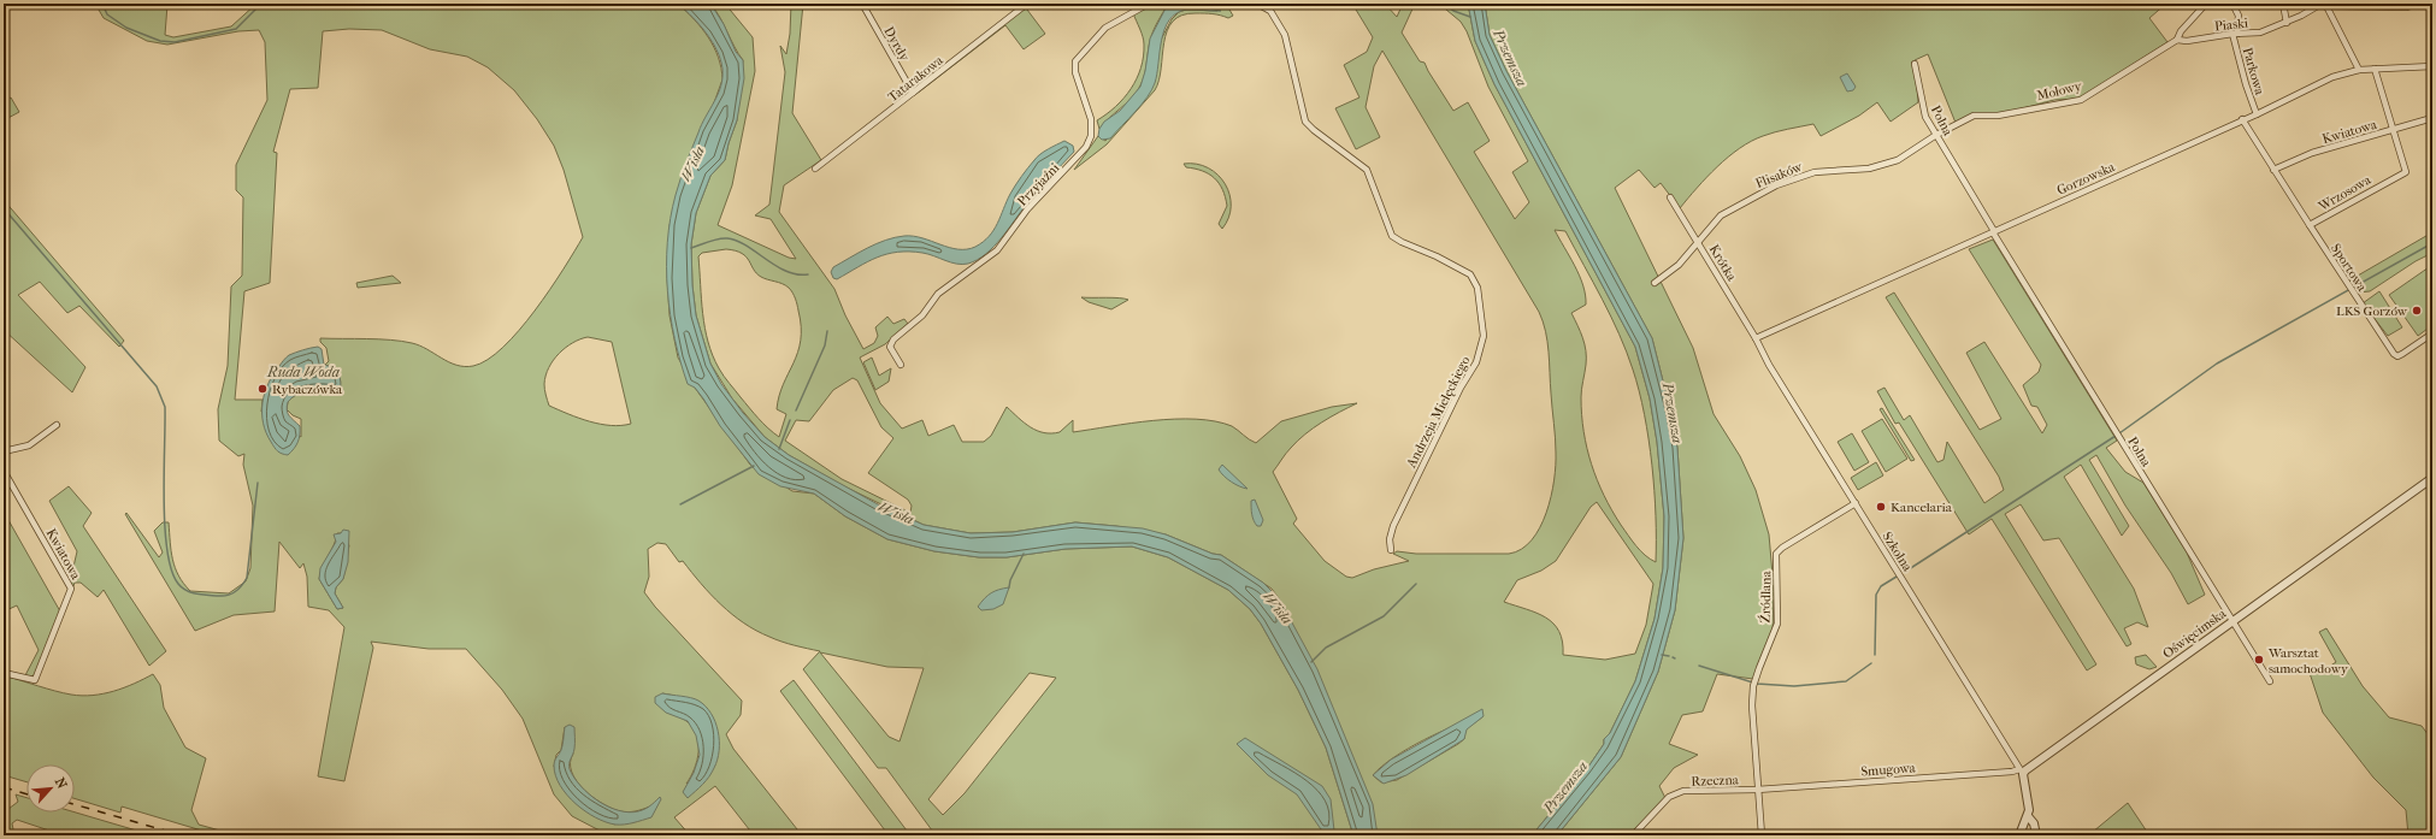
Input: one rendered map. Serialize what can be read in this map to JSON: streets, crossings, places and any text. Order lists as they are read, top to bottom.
{
  "streets": {
    "street": [
      "Piaski",
      "Dyrdy",
      "Parkowa",
      "Tatarakowa",
      "Mołowy",
      "Polna",
      "Kwiatowa",
      "Flisaków",
      "Gorzowska",
      "Przyjaźni",
      "Wrzosowa",
      "Krótka",
      "Sportowa",
      "Andrzeja Mielęckiego",
      "Szkolna",
      "Źródlana",
      "Oświęcimska",
      "Smugowa",
      "Rzeczna"
    ]
  },
  "crossings": [
    ["Piaski", "Parkowa"],
    ["Piaski", "Mołowy"],
    ["Dyrdy", "Tatarakowa"],
    ["Parkowa", "Gorzowska"],
    ["Mołowy", "Polna"],
    ["Mołowy", "Flisaków"],
    ["Polna", "Flisaków"],
    ["Polna", "Gorzowska"],
    ["Polna", "Oświęcimska"],
    ["Kwiatowa", "Wrzosowa"],
    ["Flisaków", "Krótka"],
    ["Gorzowska", "Wrzosowa"],
    ["Gorzowska", "Krótka"],
    ["Gorzowska", "Szkolna"],
    ["Wrzosowa", "Sportowa"],
    ["Krótka", "Szkolna"],
    ["Szkolna", "Źródlana"],
    ["Szkolna", "Oświęcimska"],
    ["Szkolna", "Smugowa"],
    ["Źródlana", "Smugowa"],
    ["Źródlana", "Rzeczna"],
    ["Oświęcimska", "Smugowa"],
    ["Smugowa", "Rzeczna"]
  ],
  "water": ["Przemsza", "Wisła", "Ruda Woda"],
  "places": [
    "LKS Gorzów",
    "Rybaczówka",
    "Kancelaria",
    "Warsztat samochodowy"
  ],
  "north": "top right"
}
